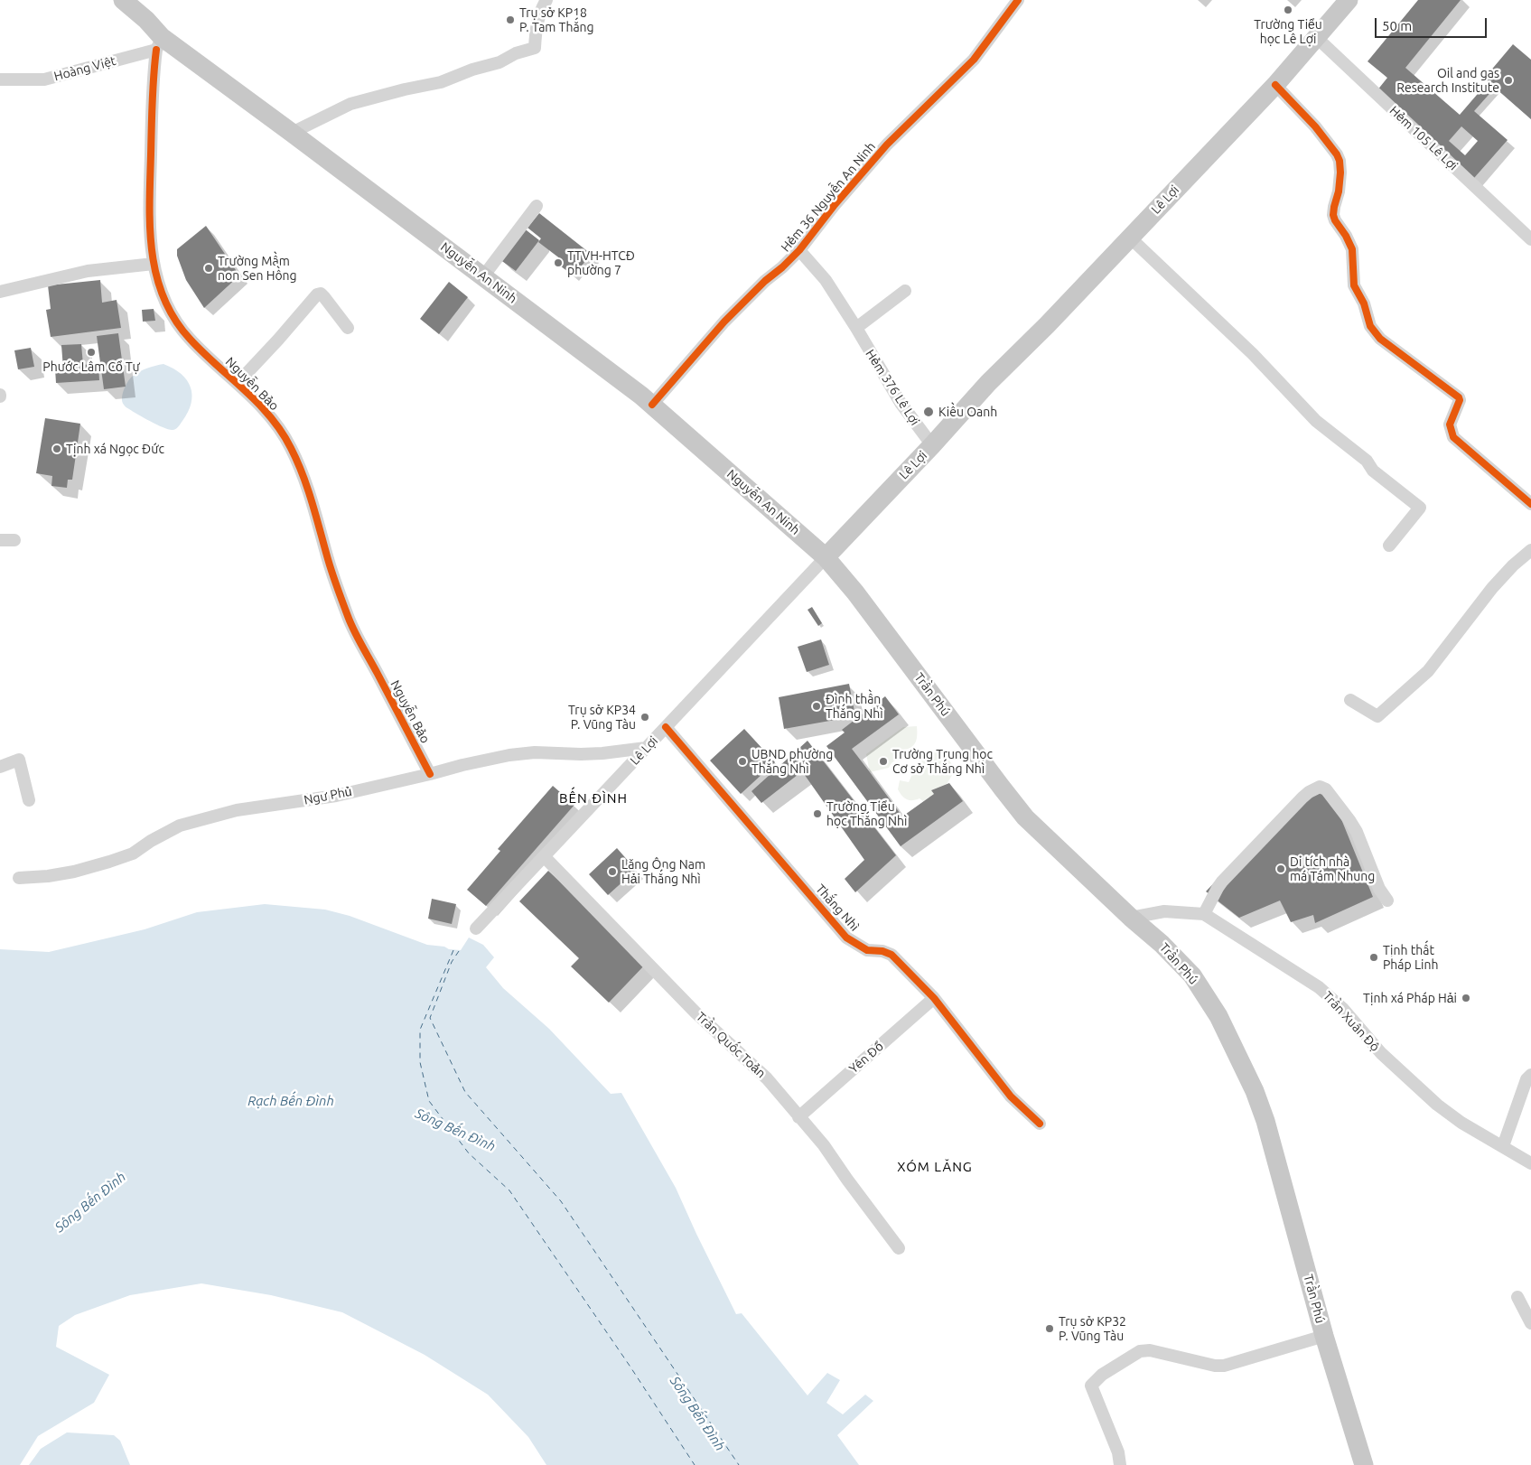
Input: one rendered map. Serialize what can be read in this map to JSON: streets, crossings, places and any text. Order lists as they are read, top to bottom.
{
  "streets": {
    "main road": ["Lê Lợi", "Nguyễn An Ninh", "Trần Phú"],
    "street": [
      "Hoàng Việt",
      "Hẻm 105 Lê Lợi",
      "Hẻm 36 Nguyễn An Ninh",
      "Nguyễn Bảo",
      "Hẻm 376 Lê Lợi",
      "Ngư Phủ",
      "Thắng Nhì",
      "Trần Xuân Độ",
      "Trần Quốc Toản",
      "Yên Đổ"
    ]
  },
  "crossings": [
    ["Hoàng Việt", "Nguyễn An Ninh"],
    ["Hoàng Việt", "Nguyễn Bảo"],
    ["Hẻm 105 Lê Lợi", "Lê Lợi"],
    ["Hẻm 36 Nguyễn An Ninh", "Nguyễn An Ninh"],
    ["Hẻm 36 Nguyễn An Ninh", "Hẻm 376 Lê Lợi"],
    ["Lê Lợi", "Nguyễn An Ninh"],
    ["Lê Lợi", "Hẻm 376 Lê Lợi"],
    ["Lê Lợi", "Trần Phú"],
    ["Lê Lợi", "Ngư Phủ"],
    ["Lê Lợi", "Thắng Nhì"],
    ["Lê Lợi", "Trần Quốc Toản"],
    ["Nguyễn An Ninh", "Nguyễn Bảo"],
    ["Nguyễn An Ninh", "Trần Phú"],
    ["Nguyễn Bảo", "Ngư Phủ"],
    ["Trần Phú", "Trần Xuân Độ"],
    ["Thắng Nhì", "Yên Đổ"],
    ["Trần Quốc Toản", "Yên Đổ"]
  ],
  "districts": ["BẾN ĐÌNH", "XÓM LĂNG"],
  "water": ["Rạch Bến Đình", "Sông Bến Đình"],
  "places": [
    "Trường Tiểu học Lê Lợi",
    "Trụ sở KP18 P. Tam Thắng",
    "Oil and gas Research Institute",
    "TTVH-HTCĐ phường 7",
    "Trường Mầm non Sen Hồng",
    "Phước Lâm Cổ Tự",
    "Kiều Oanh",
    "Tịnh xá Ngọc Đức",
    "Đình thần Thắng Nhì",
    "Trụ sở KP34 P. Vũng Tàu",
    "UBND phường Thắng Nhì",
    "Trường Trung học Cơ sở Thắng Nhì",
    "Trường Tiểu học Thắng Nhì",
    "Di tích nhà má Tám Nhung",
    "Lăng Ông Nam Hải Thắng Nhì",
    "Tịnh thất Pháp Linh",
    "Tịnh xá Pháp Hải",
    "Trụ sở KP32 P. Vũng Tàu"
  ],
  "scale_bar": "50 m"
}
